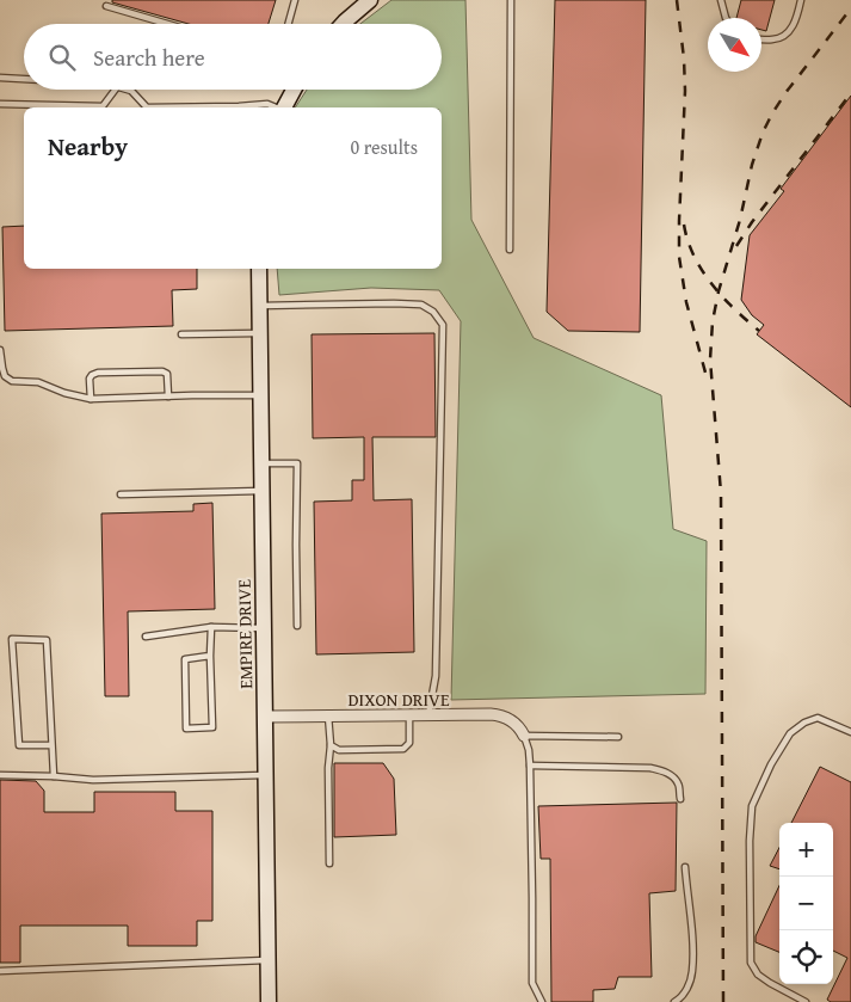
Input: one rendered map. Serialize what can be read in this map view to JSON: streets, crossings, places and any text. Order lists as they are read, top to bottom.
{
  "streets": {
    "street": ["EMPIRE DRIVE", "DIXON DRIVE"]
  },
  "crossings": [
    ["EMPIRE DRIVE", "DIXON DRIVE"]
  ],
  "north": "bottom right",
  "page": {
    "search": "Search here",
    "heading": ["Nearby", "0 results"],
    "map_buttons": ["+", "−"]
  }
}
